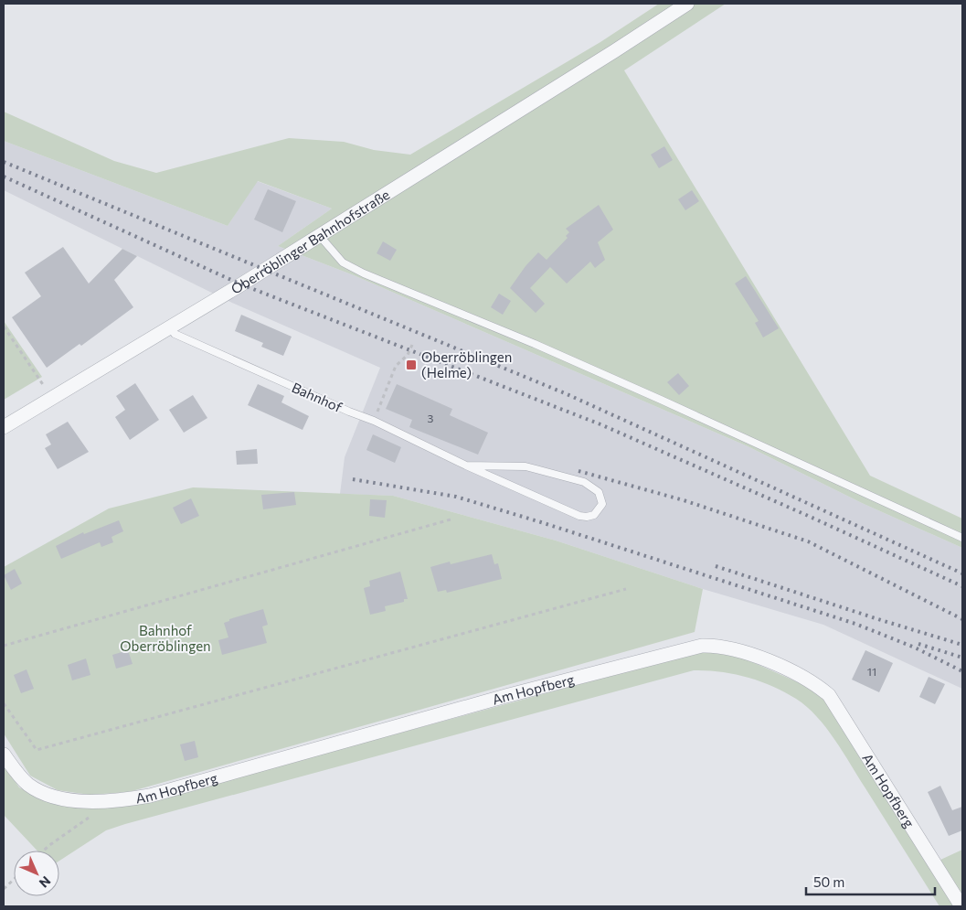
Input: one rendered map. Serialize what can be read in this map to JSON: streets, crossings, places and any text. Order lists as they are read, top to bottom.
{
  "streets": {
    "street": ["Oberröblinger Bahnhofstraße", "Am Hopfberg"],
    "lane": ["Bahnhof"]
  },
  "crossings": [
    ["Oberröblinger Bahnhofstraße", "Bahnhof"]
  ],
  "parks": ["Bahnhof Oberröblingen"],
  "places": {
    "transit": ["Oberröblingen (Helme)"]
  },
  "house_numbers": ["3", "11"],
  "scale_bar": "50 m",
  "north": "bottom right"
}
